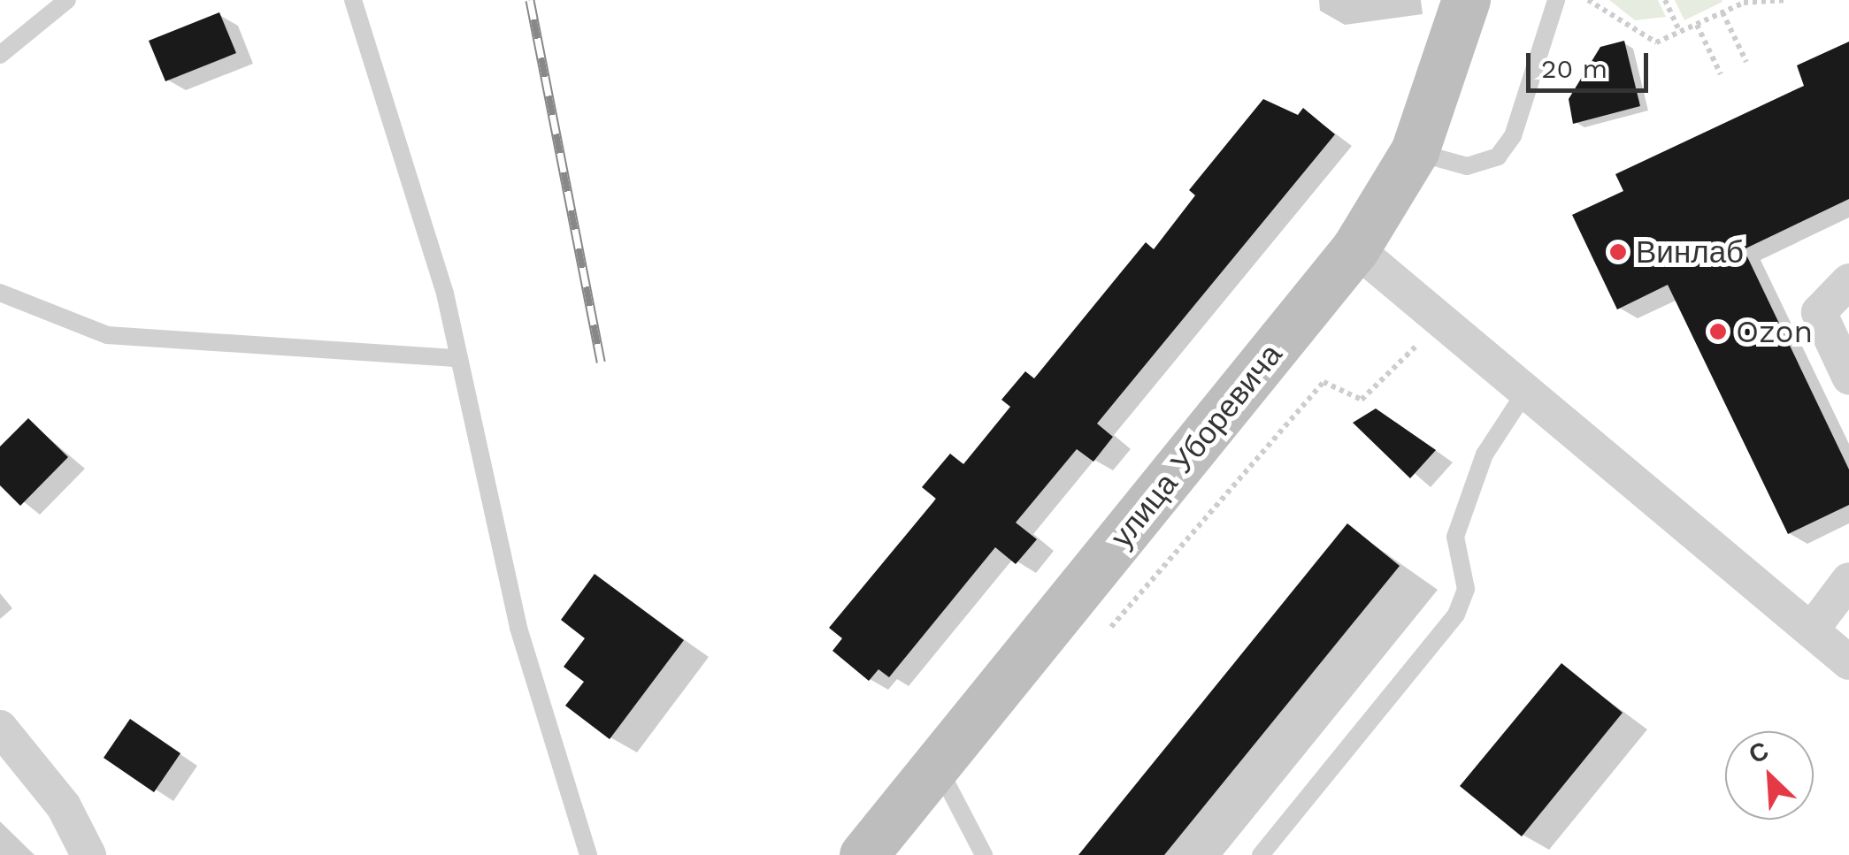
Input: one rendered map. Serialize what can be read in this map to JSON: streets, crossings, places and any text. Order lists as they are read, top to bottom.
{
  "streets": {
    "main road": ["улица Уборевича"]
  },
  "places": ["Винлаб", "Ozon"],
  "scale_bar": "20 m",
  "north": "top left"
}
